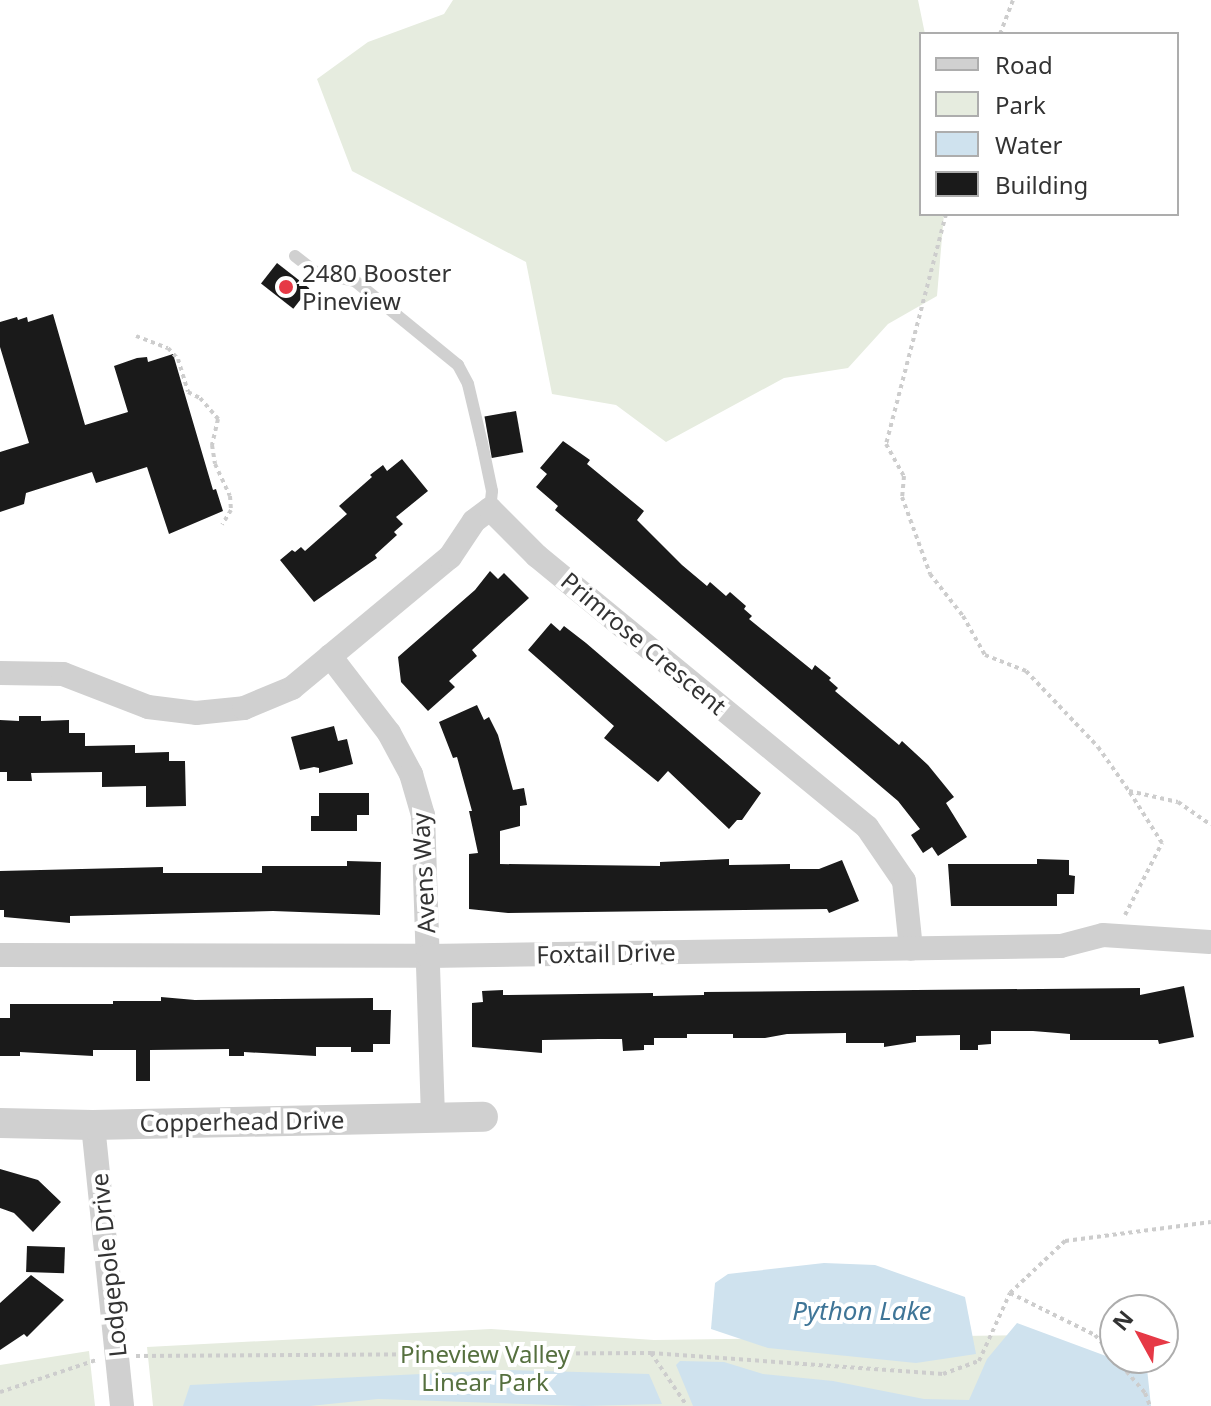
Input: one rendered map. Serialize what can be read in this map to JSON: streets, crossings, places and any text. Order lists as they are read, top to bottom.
{
  "streets": {
    "street": [
      "Primrose Crescent",
      "Avens Way",
      "Foxtail Drive",
      "Copperhead Drive",
      "Lodgepole Drive"
    ]
  },
  "crossings": [
    ["Primrose Crescent", "Foxtail Drive"],
    ["Avens Way", "Foxtail Drive"],
    ["Avens Way", "Copperhead Drive"],
    ["Copperhead Drive", "Lodgepole Drive"]
  ],
  "water": ["Python Lake"],
  "parks": ["Pineview Valley Linear Park"],
  "places": ["2480 Booster Pineview"],
  "legend": [
    "Road",
    "Park",
    "Water",
    "Building"
  ],
  "north": "top left"
}
